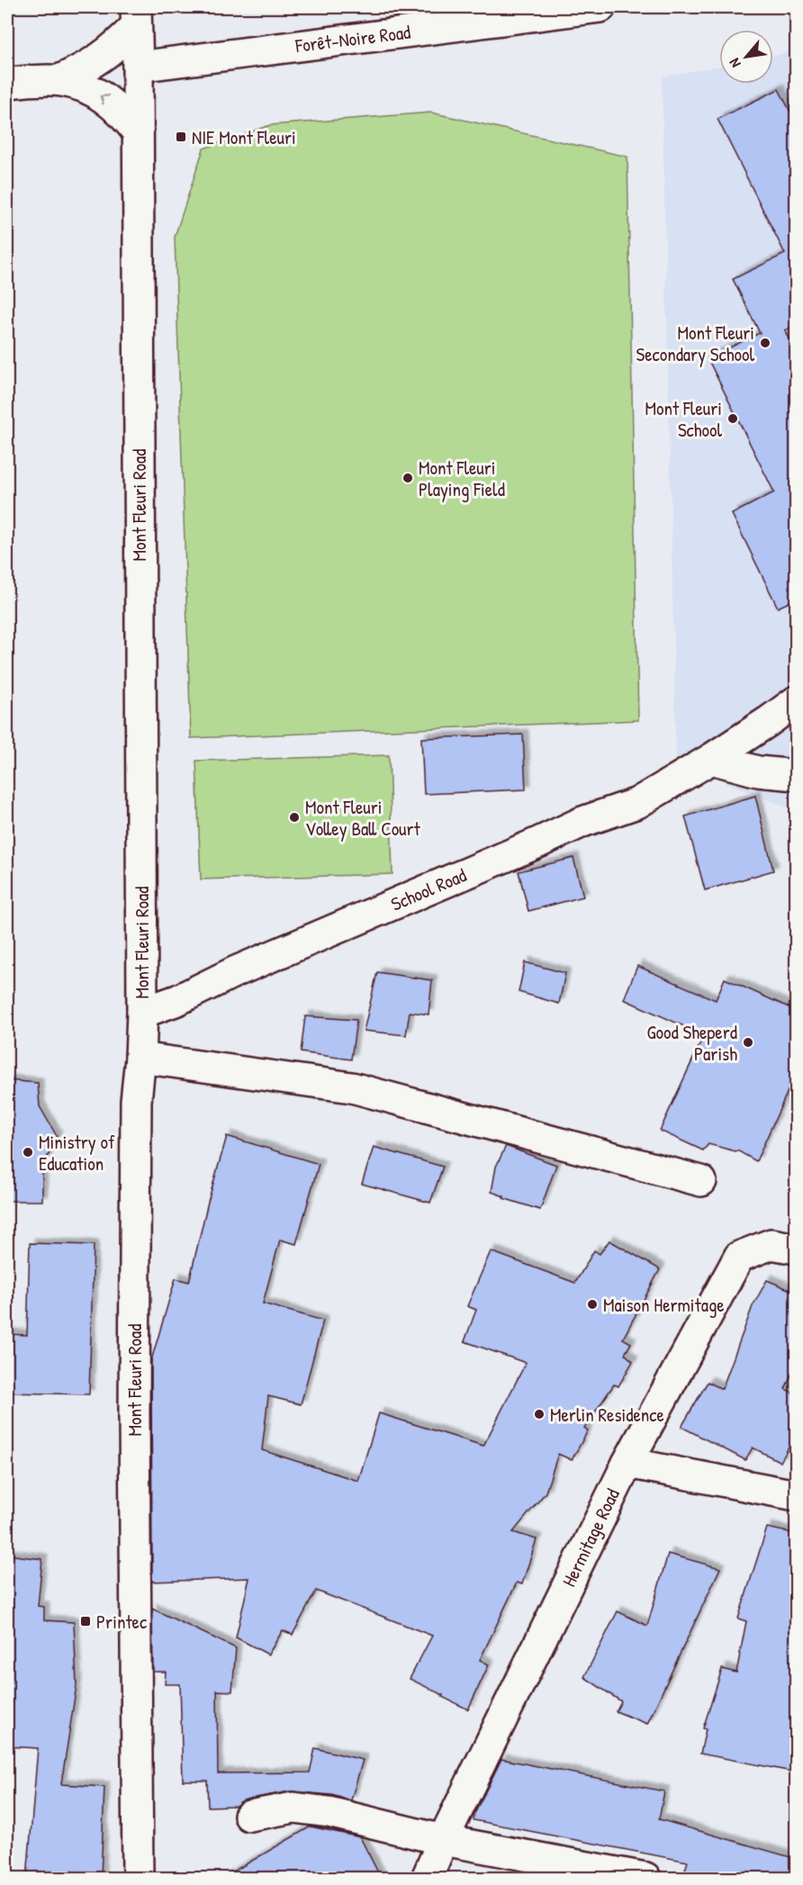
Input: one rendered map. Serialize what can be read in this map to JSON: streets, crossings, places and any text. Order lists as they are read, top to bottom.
{
  "streets": {
    "street": [
      "Forêt-Noire Road",
      "Mont Fleuri Road",
      "School Road",
      "Hermitage Road"
    ]
  },
  "crossings": [
    ["Forêt-Noire Road", "Mont Fleuri Road"],
    ["Mont Fleuri Road", "School Road"]
  ],
  "places": {
    "transit": ["NIE Mont Fleuri", "Printec"],
    "other": [
      "Mont Fleuri Secondary School",
      "Mont Fleuri School",
      "Mont Fleuri Playing Field",
      "Mont Fleuri Volley Ball Court",
      "Good Sheperd Parish",
      "Ministry of Education",
      "Maison Hermitage",
      "Merlin Residence"
    ]
  },
  "north": "bottom left"
}
